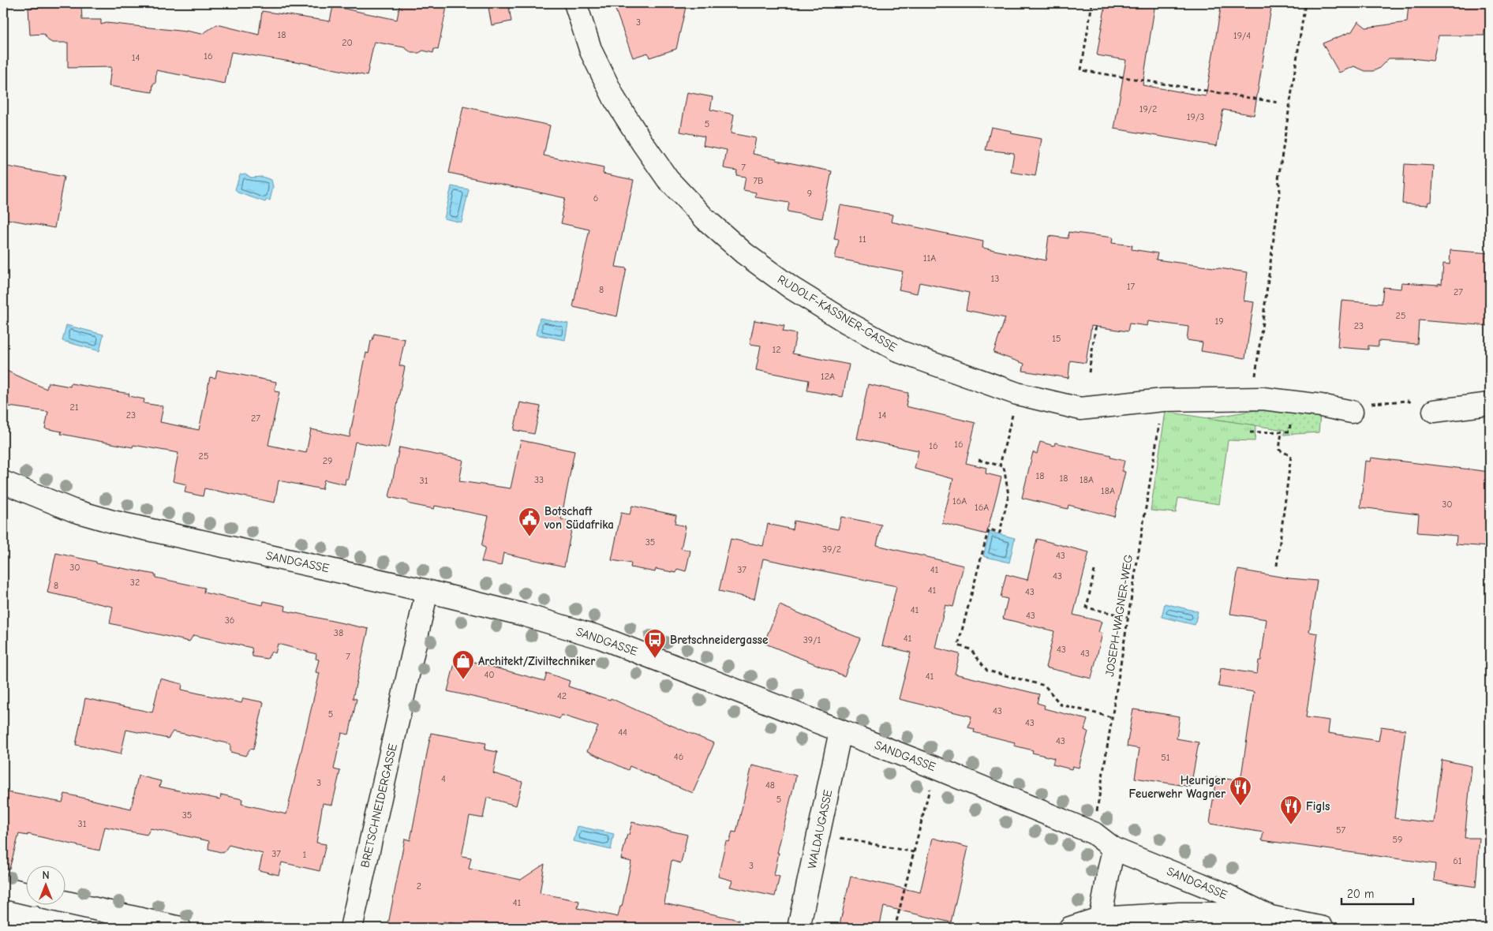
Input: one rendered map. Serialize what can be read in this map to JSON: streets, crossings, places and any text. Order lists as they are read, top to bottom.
{
  "streets": {
    "street": [
      "RUDOLF-KASSNER-GASSE",
      "SANDGASSE",
      "BRETSCHNEIDERGASSE",
      "WALDAUGASSE"
    ],
    "path": ["JOSEPH-WAGNER-WEG"]
  },
  "crossings": [
    ["RUDOLF-KASSNER-GASSE", "JOSEPH-WAGNER-WEG"],
    ["SANDGASSE", "JOSEPH-WAGNER-WEG"],
    ["SANDGASSE", "BRETSCHNEIDERGASSE"],
    ["SANDGASSE", "WALDAUGASSE"]
  ],
  "places": {
    "public building": ["Botschaft von Südafrika"],
    "bus stop": ["Bretschneidergasse"],
    "shop": ["Architekt/Ziviltechniker"],
    "restaurant": ["Heuriger Feuerwehr Wagner", "Figls"]
  },
  "house_numbers": [
    "3",
    "18",
    "19/4",
    "20",
    "16",
    "14",
    "19/2",
    "19/3",
    "5",
    "7",
    "7B",
    "9",
    "6",
    "11",
    "11A",
    "13",
    "17",
    "8",
    "27",
    "25",
    "19",
    "23",
    "15",
    "12",
    "12A",
    "21",
    "23",
    "14",
    "27",
    "16",
    "16",
    "25",
    "29",
    "18",
    "18",
    "33",
    "18A",
    "31",
    "18A",
    "16A",
    "30",
    "16A",
    "35",
    "39/2",
    "43",
    "30",
    "37",
    "41",
    "43",
    "32",
    "8",
    "41",
    "43",
    "41",
    "43",
    "36",
    "38",
    "41",
    "39/1",
    "43",
    "43",
    "7",
    "40",
    "41",
    "42",
    "43",
    "5",
    "43",
    "44",
    "43",
    "46",
    "51",
    "4",
    "3",
    "48",
    "5",
    "35",
    "31",
    "57",
    "59",
    "37",
    "1",
    "61",
    "3",
    "2",
    "41"
  ],
  "scale_bar": "20 m",
  "north": "top"
}
